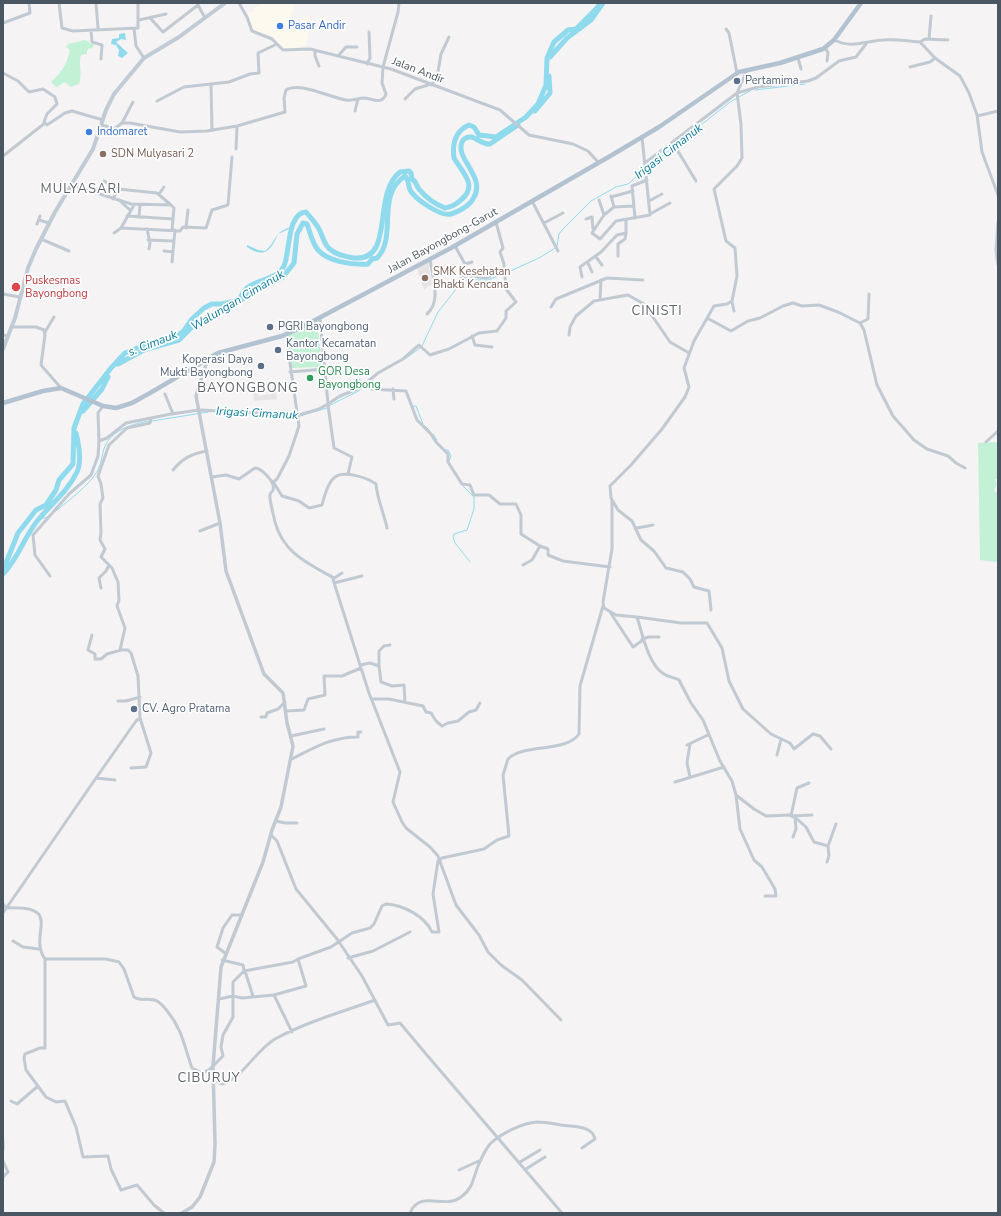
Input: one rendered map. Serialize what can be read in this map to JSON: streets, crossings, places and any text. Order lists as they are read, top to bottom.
{
  "streets": {
    "main road": ["Jalan Bayongbong-Garut"],
    "street": ["Jalan Andir"]
  },
  "crossings": [
    ["Jalan Andir", "Jalan Bayongbong-Garut"]
  ],
  "districts": [
    "MULYASARI",
    "CINISTI",
    "BAYONGBONG",
    "CIBURUY"
  ],
  "water": ["Irigasi Cimanuk", "Walungan Cimanuk", "s. Cimauk"],
  "places": [
    "Pasar Andir",
    "Pertamima",
    "Indomaret",
    "SDN Mulyasari 2",
    "SMK Kesehatan Bhakti Kencana",
    "Puskesmas Bayongbong",
    "PGRI Bayongbong",
    "Kantor Kecamatan Bayongbong",
    "Koperasi Daya Mukti Bayongbong",
    "GOR Desa Bayongbong",
    "CV. Agro Pratama"
  ]
}
